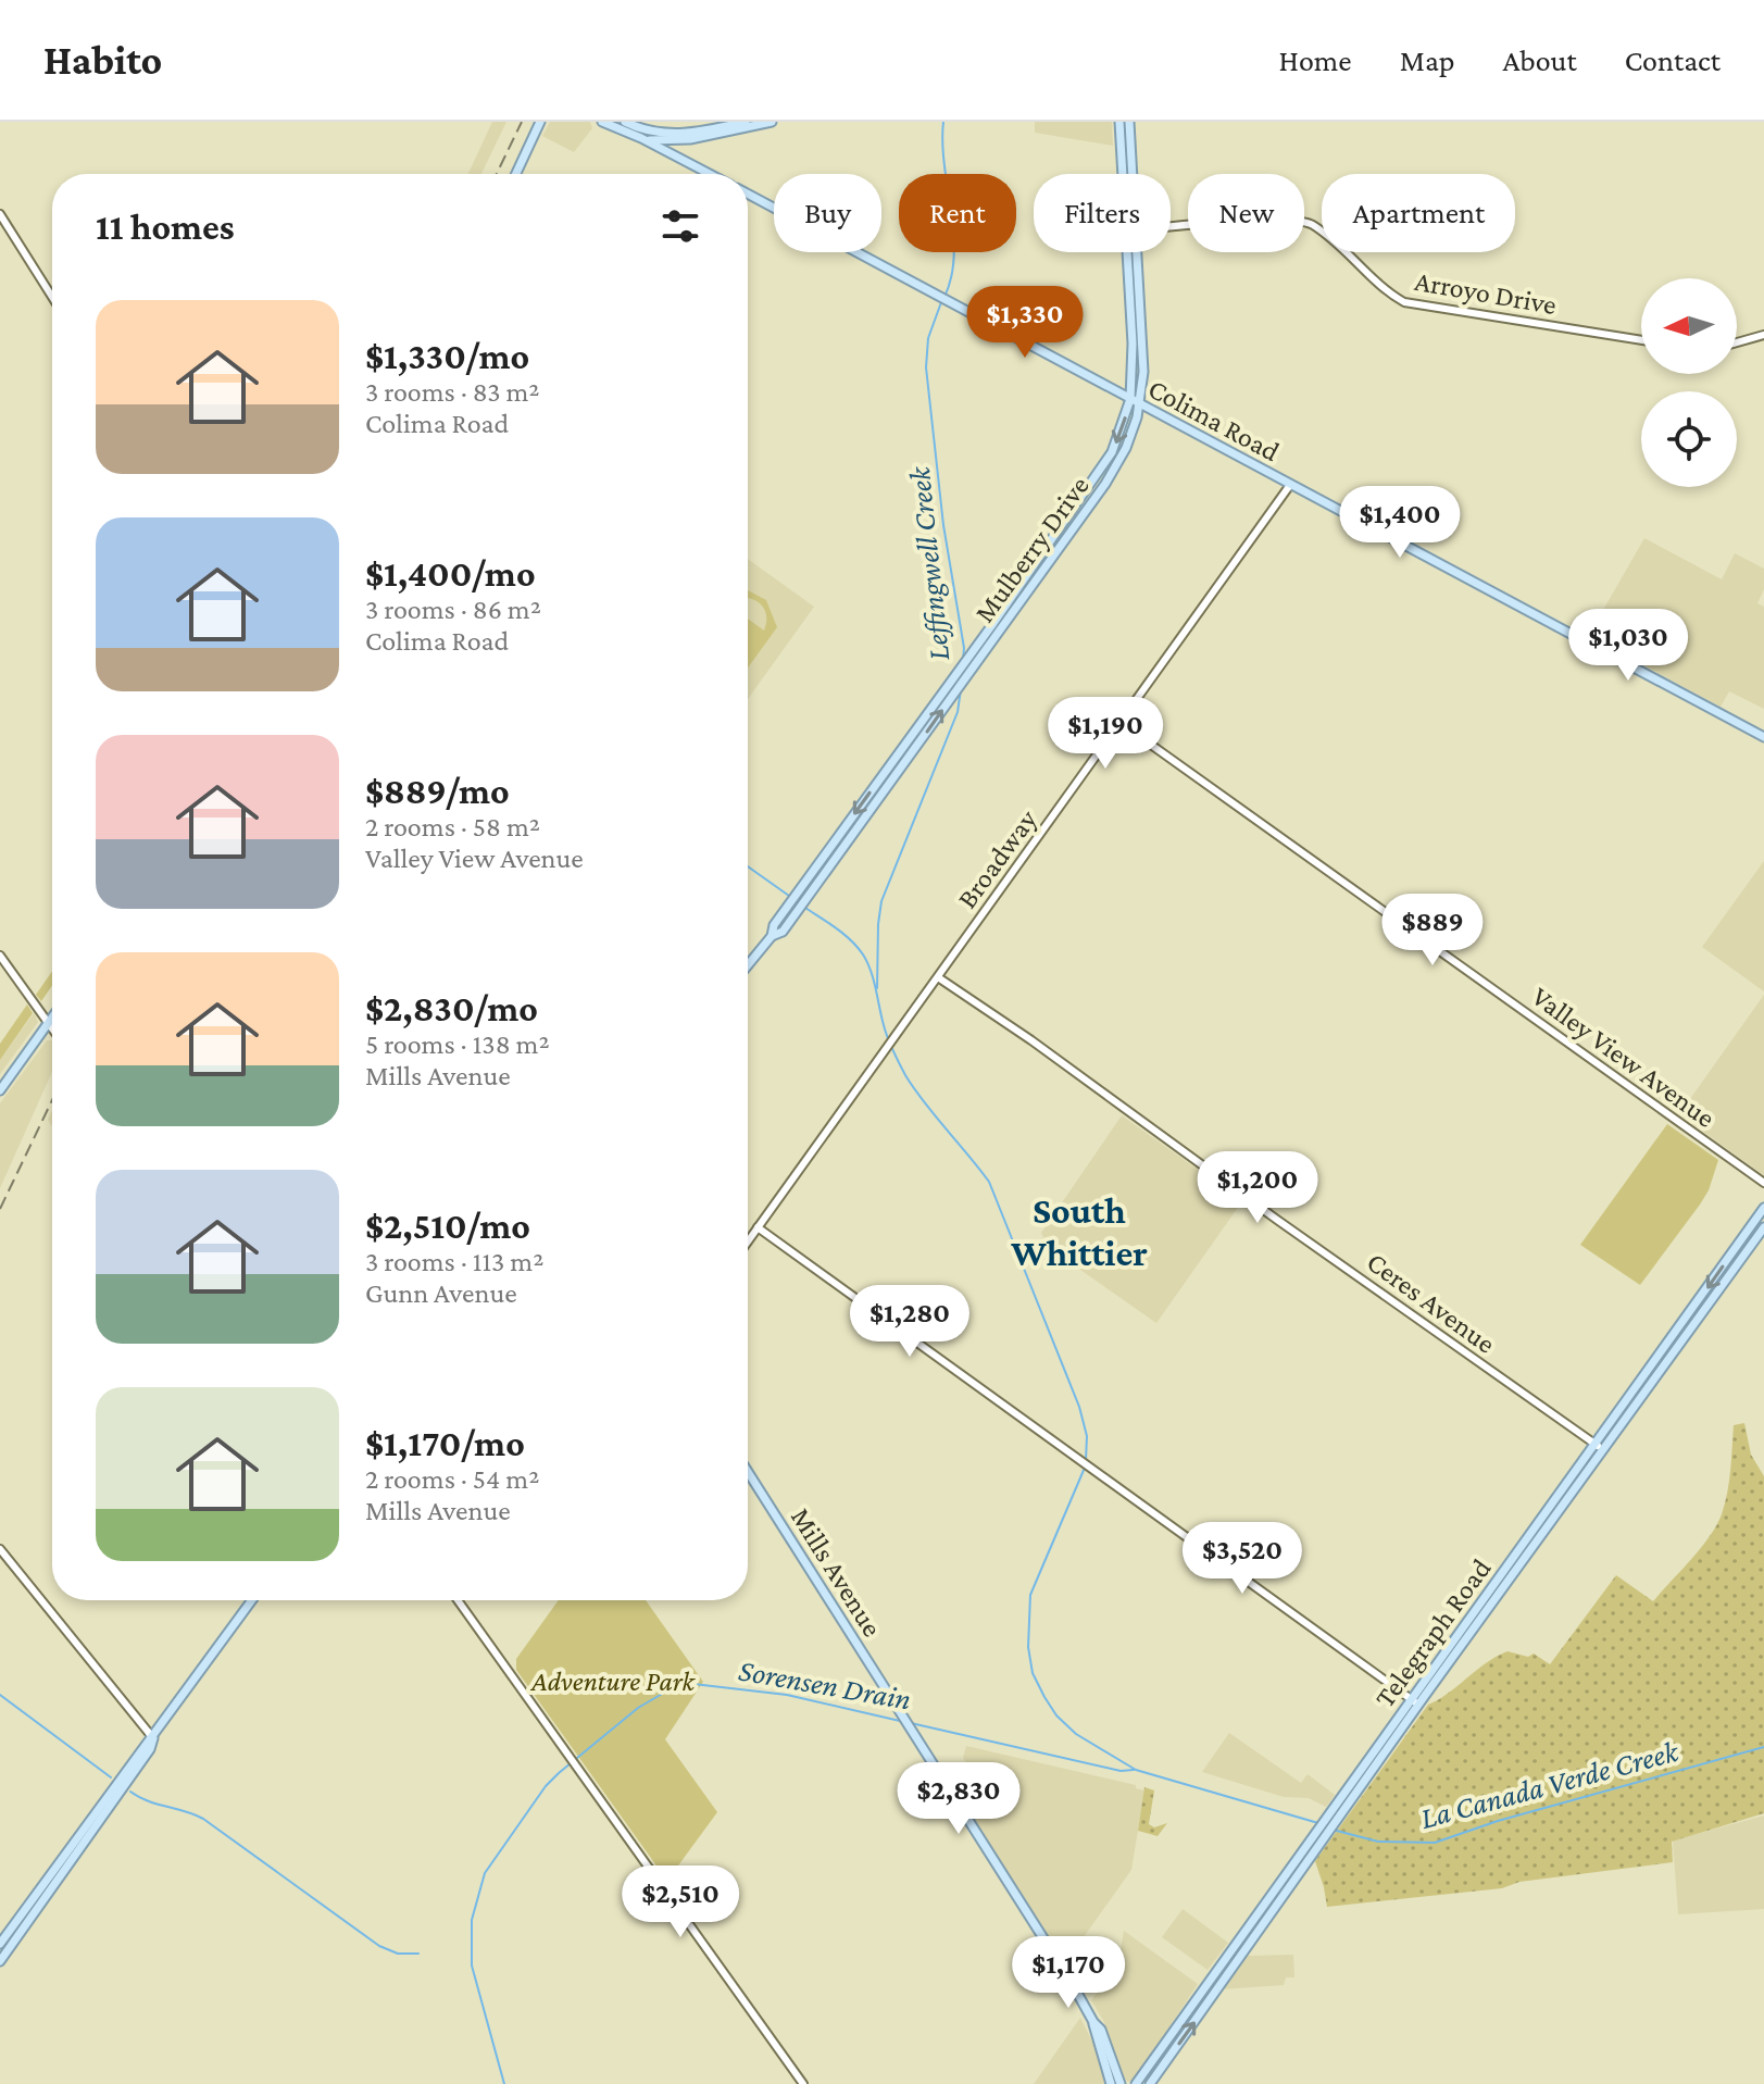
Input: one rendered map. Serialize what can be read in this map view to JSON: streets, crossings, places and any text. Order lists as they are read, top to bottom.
{
  "streets": {
    "main road": [
      "Colima Road",
      "Mulberry Drive",
      "Mills Avenue",
      "Telegraph Road"
    ],
    "street": [
      "Arroyo Drive",
      "Broadway",
      "Valley View Avenue",
      "Ceres Avenue"
    ]
  },
  "crossings": [
    ["Colima Road", "Mulberry Drive"],
    ["Colima Road", "Broadway"],
    ["Broadway", "Valley View Avenue"],
    ["Broadway", "Ceres Avenue"],
    ["Ceres Avenue", "Telegraph Road"]
  ],
  "districts": ["South Whittier"],
  "water": ["Leffingwell Creek", "Sorensen Drain", "La Canada Verde Creek"],
  "parks": ["Adventure Park"],
  "north": "left",
  "page": {
    "header": "Habito",
    "nav": [
      "Home",
      "Map",
      "About",
      "Contact"
    ],
    "chip": [
      "Buy",
      "Rent",
      "Filters",
      "New",
      "Apartment"
    ],
    "heading": "11 homes",
    "list": [
      {
        "name": "$1,330/mo",
        "note": "3 rooms · 83 m² · Colima Road"
      },
      {
        "name": "$1,400/mo",
        "note": "3 rooms · 86 m² · Colima Road"
      },
      {
        "name": "$889/mo",
        "note": "2 rooms · 58 m² · Valley View Avenue"
      },
      {
        "name": "$2,830/mo",
        "note": "5 rooms · 138 m² · Mills Avenue"
      },
      {
        "name": "$2,510/mo",
        "note": "3 rooms · 113 m² · Gunn Avenue"
      },
      {
        "name": "$1,170/mo",
        "note": "2 rooms · 54 m² · Mills Avenue"
      }
    ],
    "price": [
      "$1,330",
      "$1,400",
      "$1,030",
      "$1,190",
      "$889",
      "$1,200",
      "$1,280",
      "$3,520",
      "$2,830",
      "$2,510",
      "$1,170"
    ]
  }
}
